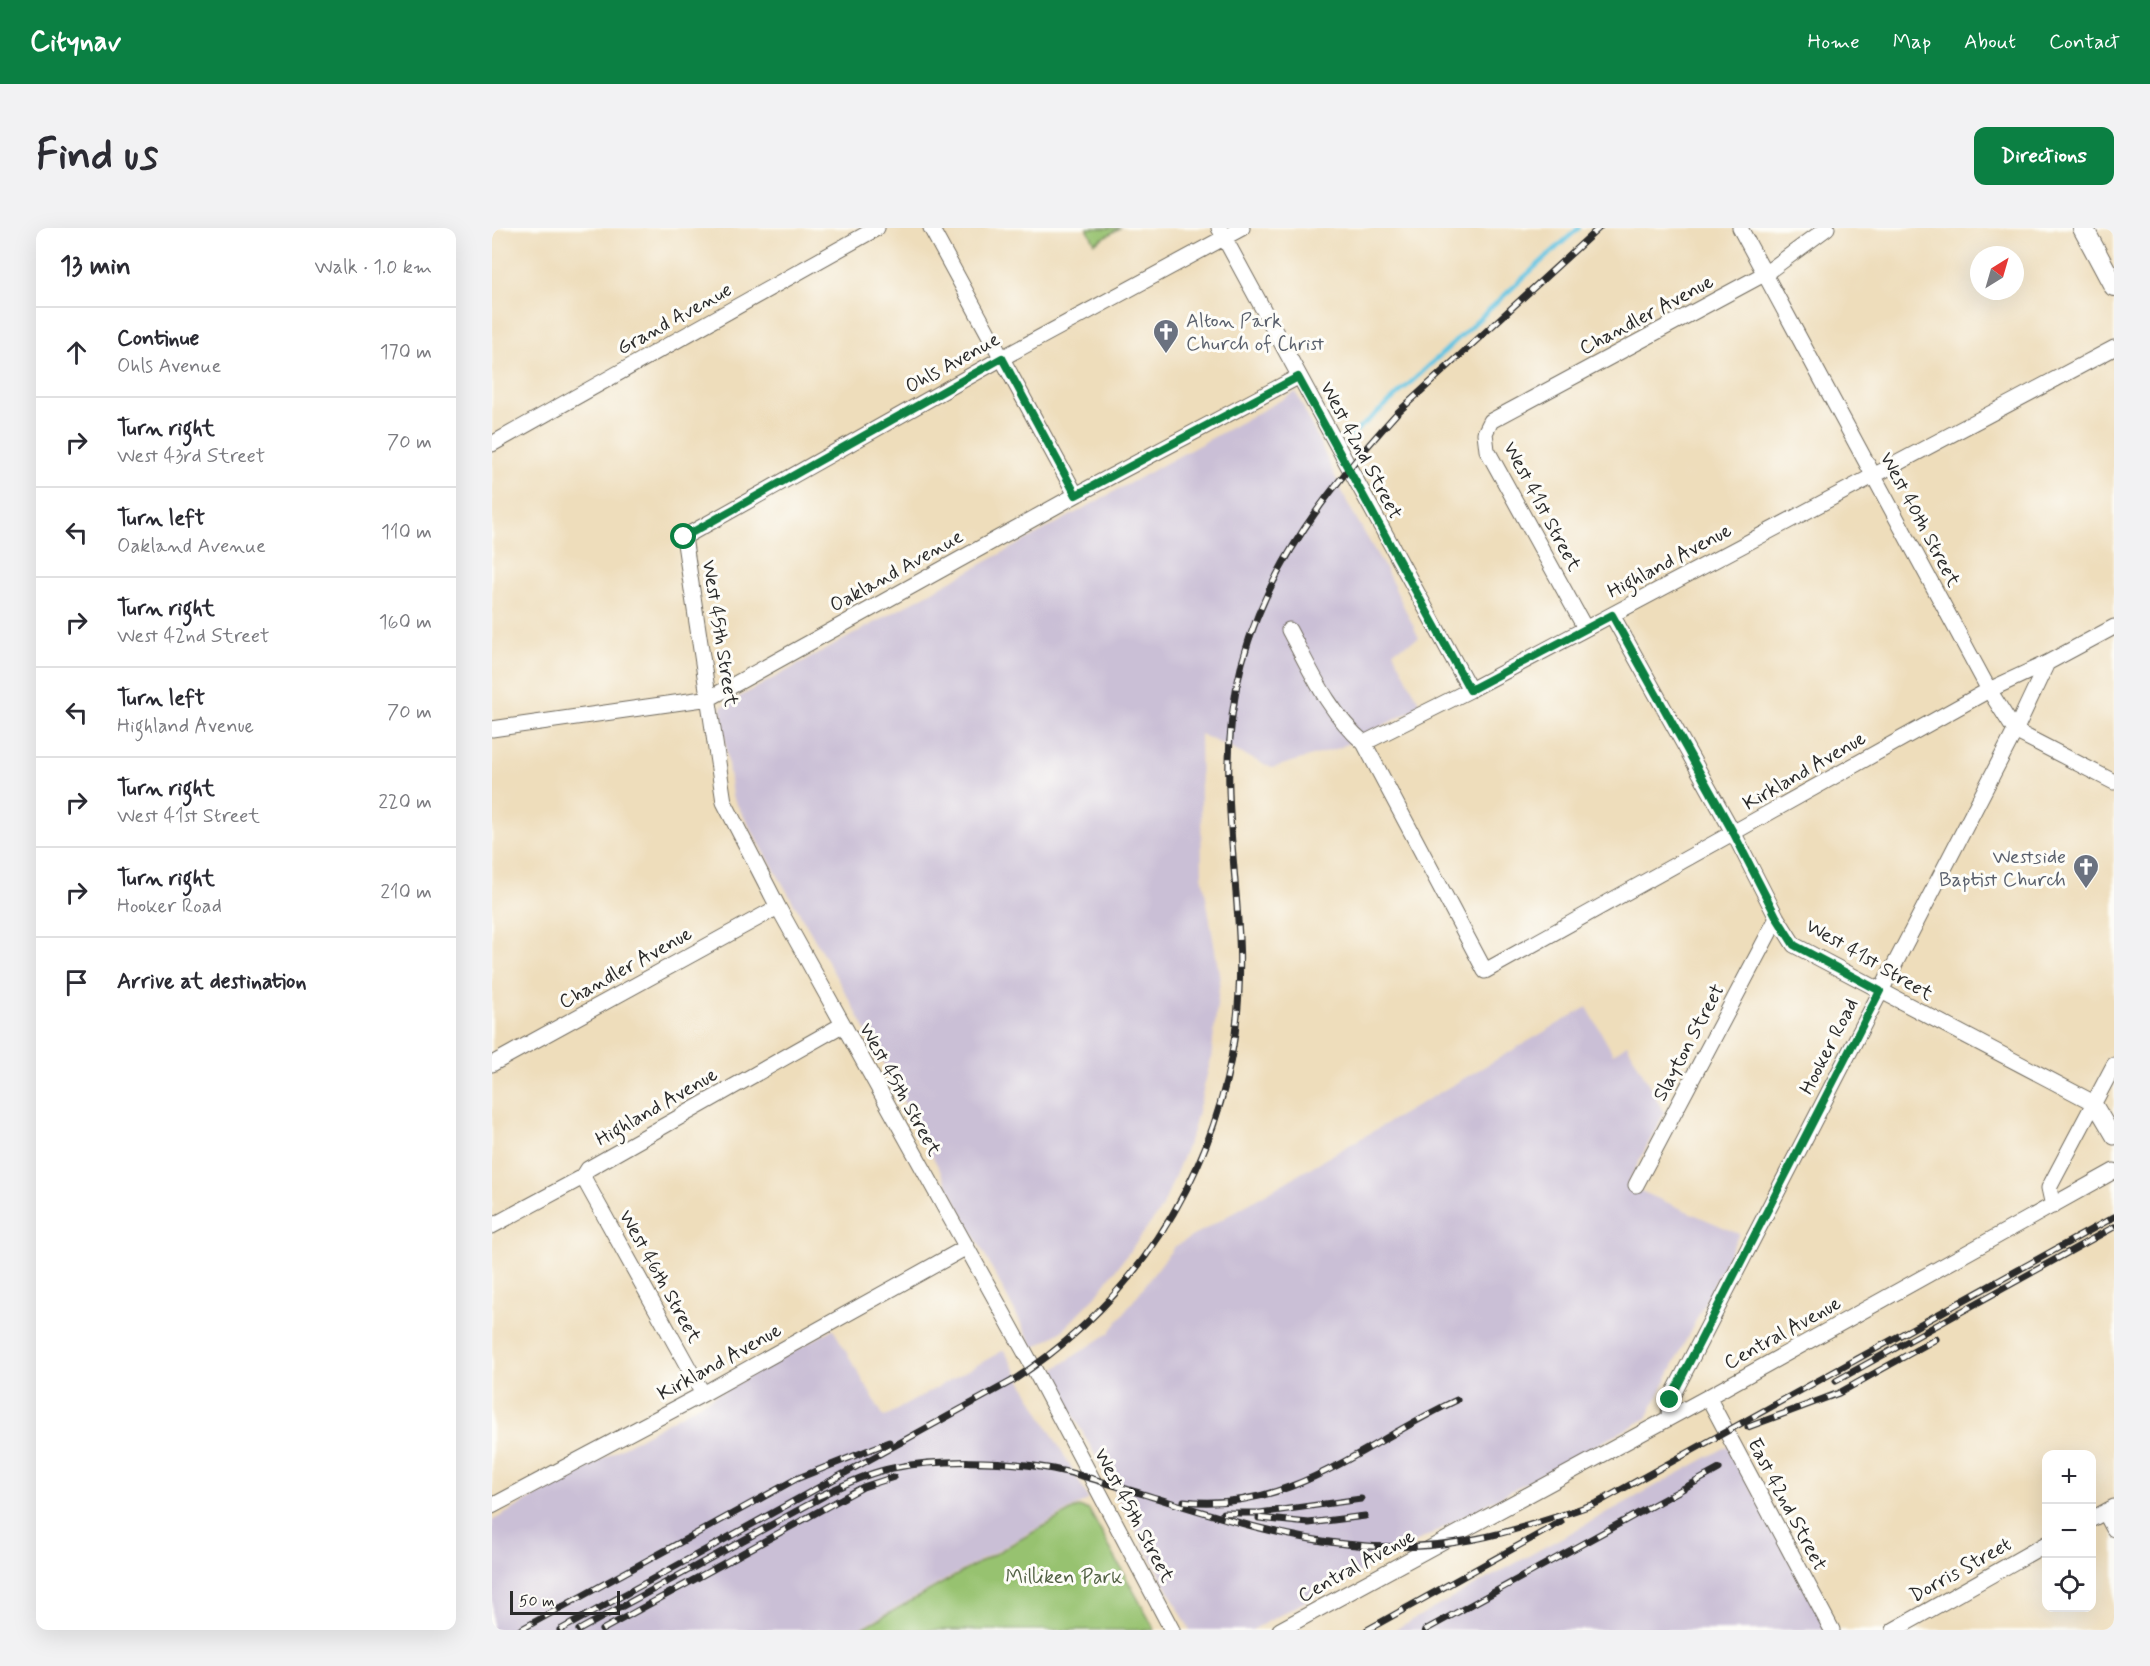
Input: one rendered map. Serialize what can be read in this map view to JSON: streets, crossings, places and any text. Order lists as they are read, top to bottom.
{
  "streets": {
    "street": [
      "Chandler Avenue",
      "Grand Avenue",
      "Ohls Avenue",
      "West 42nd Street",
      "West 41st Street",
      "West 40th Street",
      "Highland Avenue",
      "Oakland Avenue",
      "West 45th Street",
      "Kirkland Avenue",
      "Slayton Street",
      "Hooker Road",
      "West 46th Street",
      "Central Avenue",
      "East 42nd Street",
      "Dorris Street"
    ]
  },
  "crossings": [
    ["Chandler Avenue", "West 41st Street"],
    ["Chandler Avenue", "West 40th Street"],
    ["Chandler Avenue", "West 45th Street"],
    ["Ohls Avenue", "West 42nd Street"],
    ["Ohls Avenue", "West 45th Street"],
    ["West 42nd Street", "Highland Avenue"],
    ["West 42nd Street", "Oakland Avenue"],
    ["West 41st Street", "Highland Avenue"],
    ["West 41st Street", "Kirkland Avenue"],
    ["West 41st Street", "Slayton Street"],
    ["West 41st Street", "Hooker Road"],
    ["West 40th Street", "Highland Avenue"],
    ["West 40th Street", "Kirkland Avenue"],
    ["West 40th Street", "Hooker Road"],
    ["Highland Avenue", "West 45th Street"],
    ["Highland Avenue", "Kirkland Avenue"],
    ["Highland Avenue", "West 46th Street"],
    ["Oakland Avenue", "West 45th Street"],
    ["West 45th Street", "Kirkland Avenue"],
    ["Kirkland Avenue", "Hooker Road"],
    ["Kirkland Avenue", "West 46th Street"],
    ["Hooker Road", "Central Avenue"],
    ["Central Avenue", "East 42nd Street"]
  ],
  "parks": ["Milliken Park"],
  "places": {
    "church": ["Alton Park Church of Christ", "Westside Baptist Church"]
  },
  "scale_bar": "50 m",
  "north": "top right",
  "page": {
    "header": "Citynav",
    "nav": [
      "Home",
      "Map",
      "About",
      "Contact"
    ],
    "buttons": "Directions",
    "title": "Find us",
    "heading": ["13 min", "Walk · 1.0 km"],
    "list": [
      ["Continue", "Ohls Avenue", "170 m"],
      ["Turn right", "West 43rd Street", "70 m"],
      ["Turn left", "Oakland Avenue", "110 m"],
      ["Turn right", "West 42nd Street", "160 m"],
      ["Turn left", "Highland Avenue", "70 m"],
      ["Turn right", "West 41st Street", "220 m"],
      ["Turn right", "Hooker Road", "210 m"],
      "Arrive at destination"
    ],
    "map_buttons": ["+", "−"],
    "scale": "50 m"
  }
}
